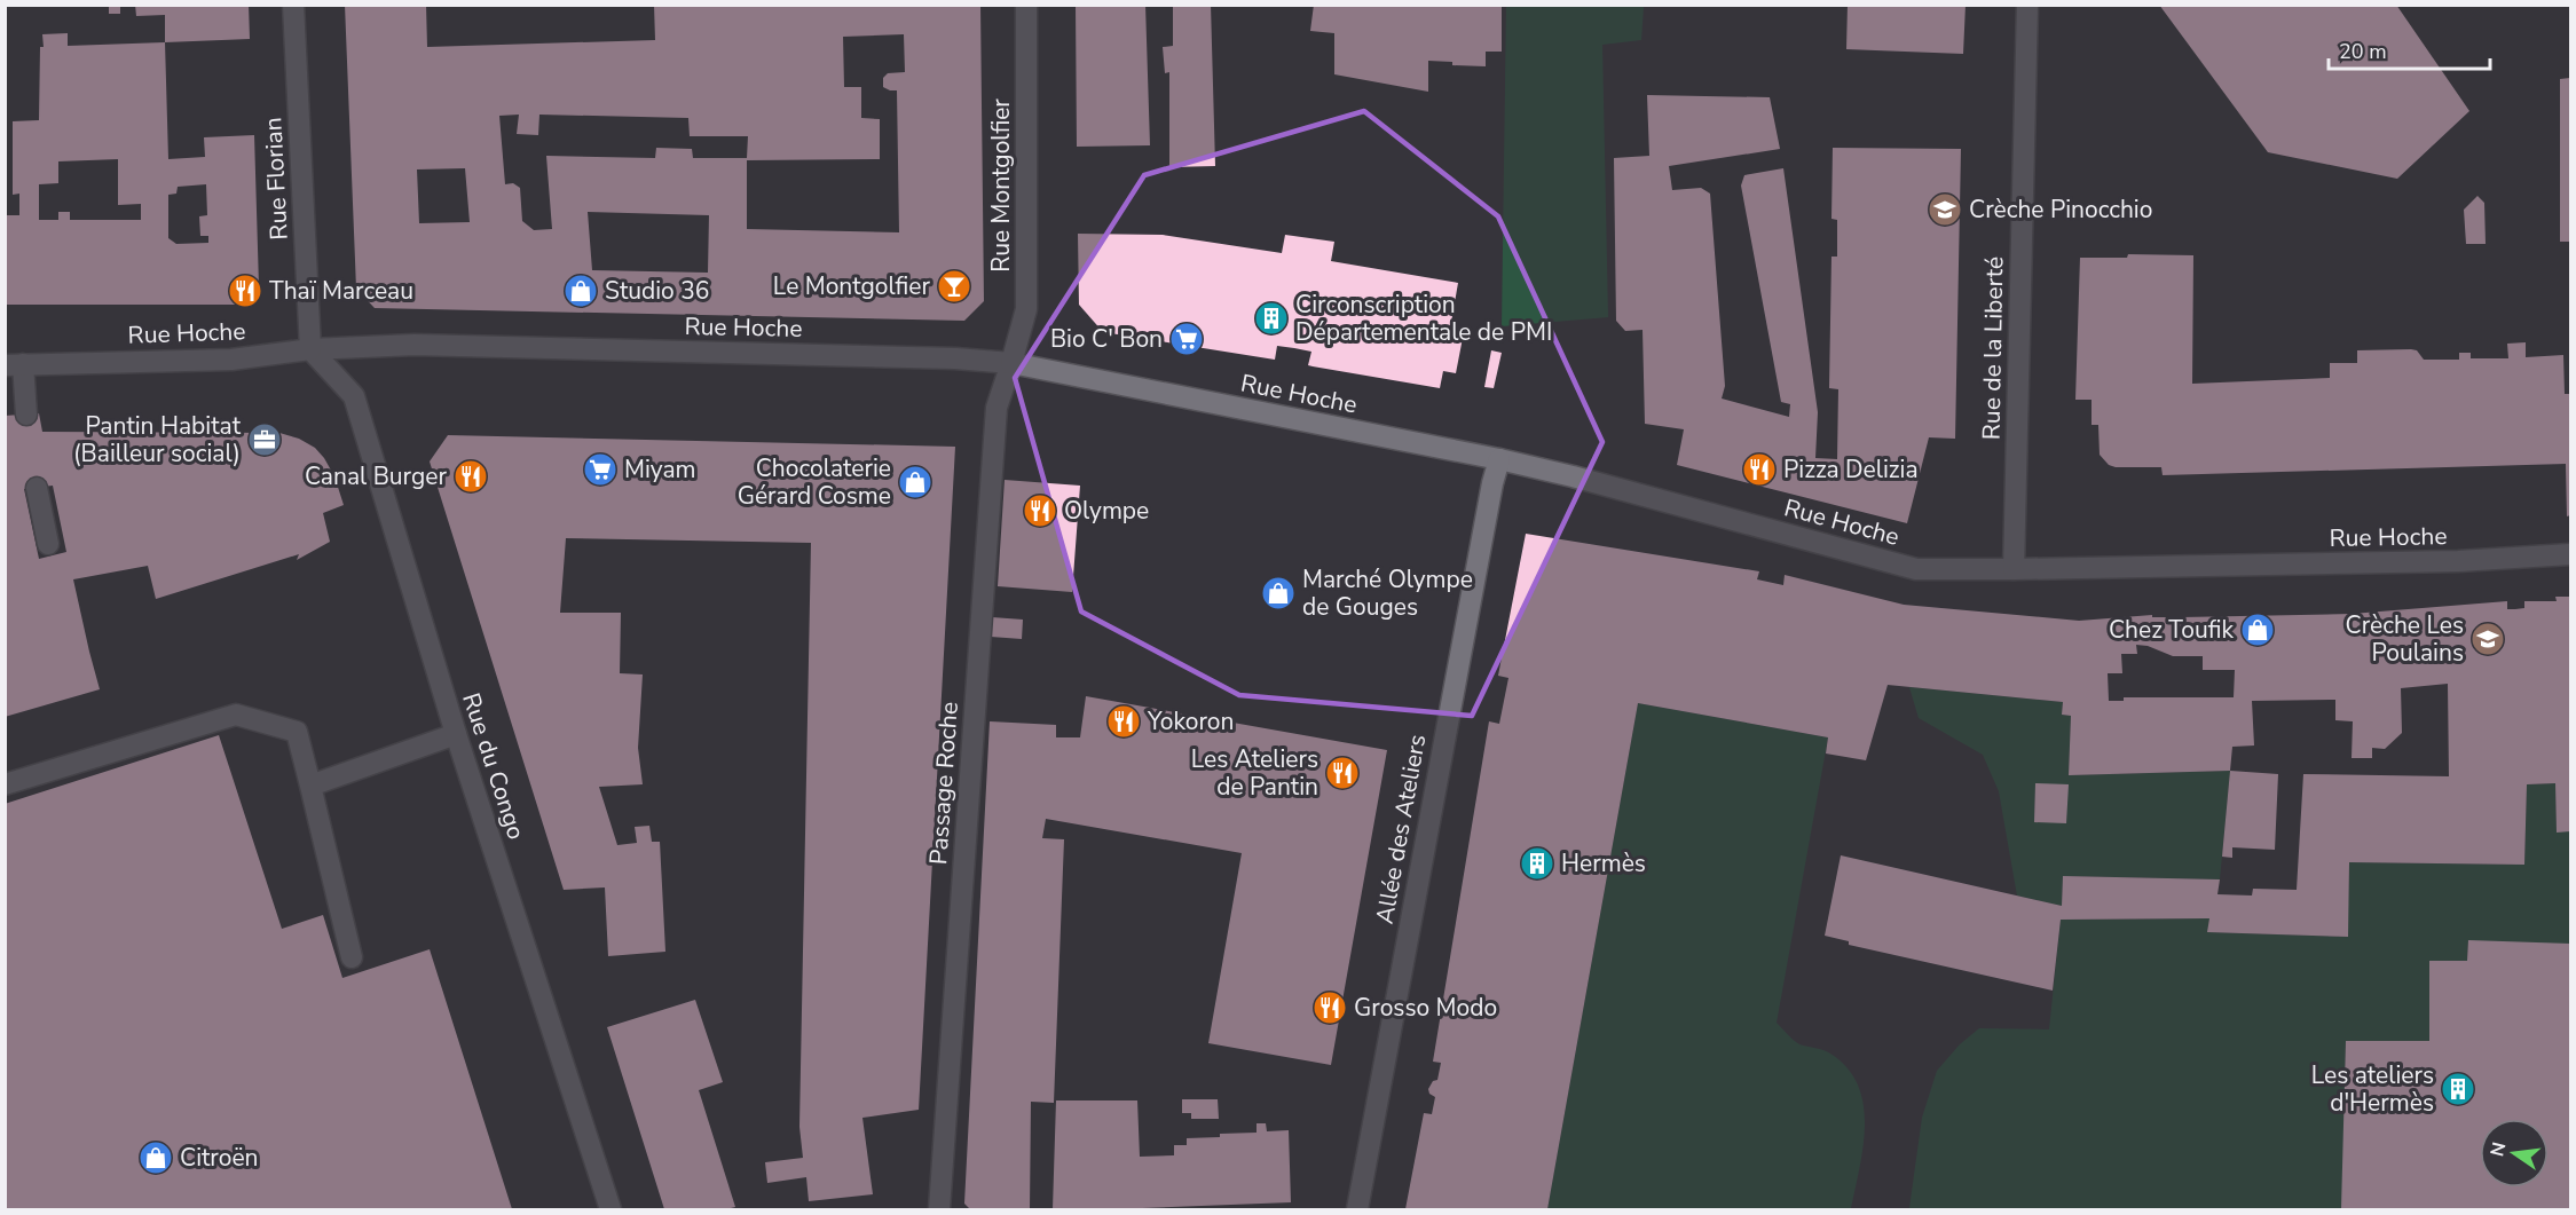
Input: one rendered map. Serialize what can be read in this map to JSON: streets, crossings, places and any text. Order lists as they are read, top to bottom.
{
  "streets": {
    "street": [
      "Rue Florian",
      "Rue Montgolfier",
      "Rue Hoche",
      "Rue de la Liberté",
      "Rue du Congo",
      "Passage Roche",
      "Allée des Ateliers"
    ]
  },
  "crossings": [
    ["Rue Florian", "Rue Hoche"],
    ["Rue Florian", "Rue du Congo"],
    ["Rue Montgolfier", "Rue Hoche"],
    ["Rue Montgolfier", "Passage Roche"],
    ["Rue Hoche", "Rue de la Liberté"],
    ["Rue Hoche", "Rue du Congo"],
    ["Rue Hoche", "Passage Roche"],
    ["Rue Hoche", "Allée des Ateliers"]
  ],
  "places": {
    "school or university": ["Crèche Pinocchio", "Crèche Les Poulains"],
    "bar": ["Le Montgolfier"],
    "restaurant": [
      "Thaï Marceau",
      "Pizza Delizia",
      "Canal Burger",
      "Olympe",
      "Yokoron",
      "Les Ateliers de Pantin",
      "Grosso Modo"
    ],
    "shop": [
      "Studio 36",
      "Chocolaterie Gérard Cosme",
      "Marché Olympe de Gouges",
      "Chez Toufik",
      "Citroën"
    ],
    "building": ["Circonscription Départementale de PMI", "Hermès", "Les ateliers d'Hermès"],
    "supermarket": ["Bio C' Bon", "Miyam"],
    "office": ["Pantin Habitat (Bailleur social)"]
  },
  "scale_bar": "20 m",
  "north": "left"
}
